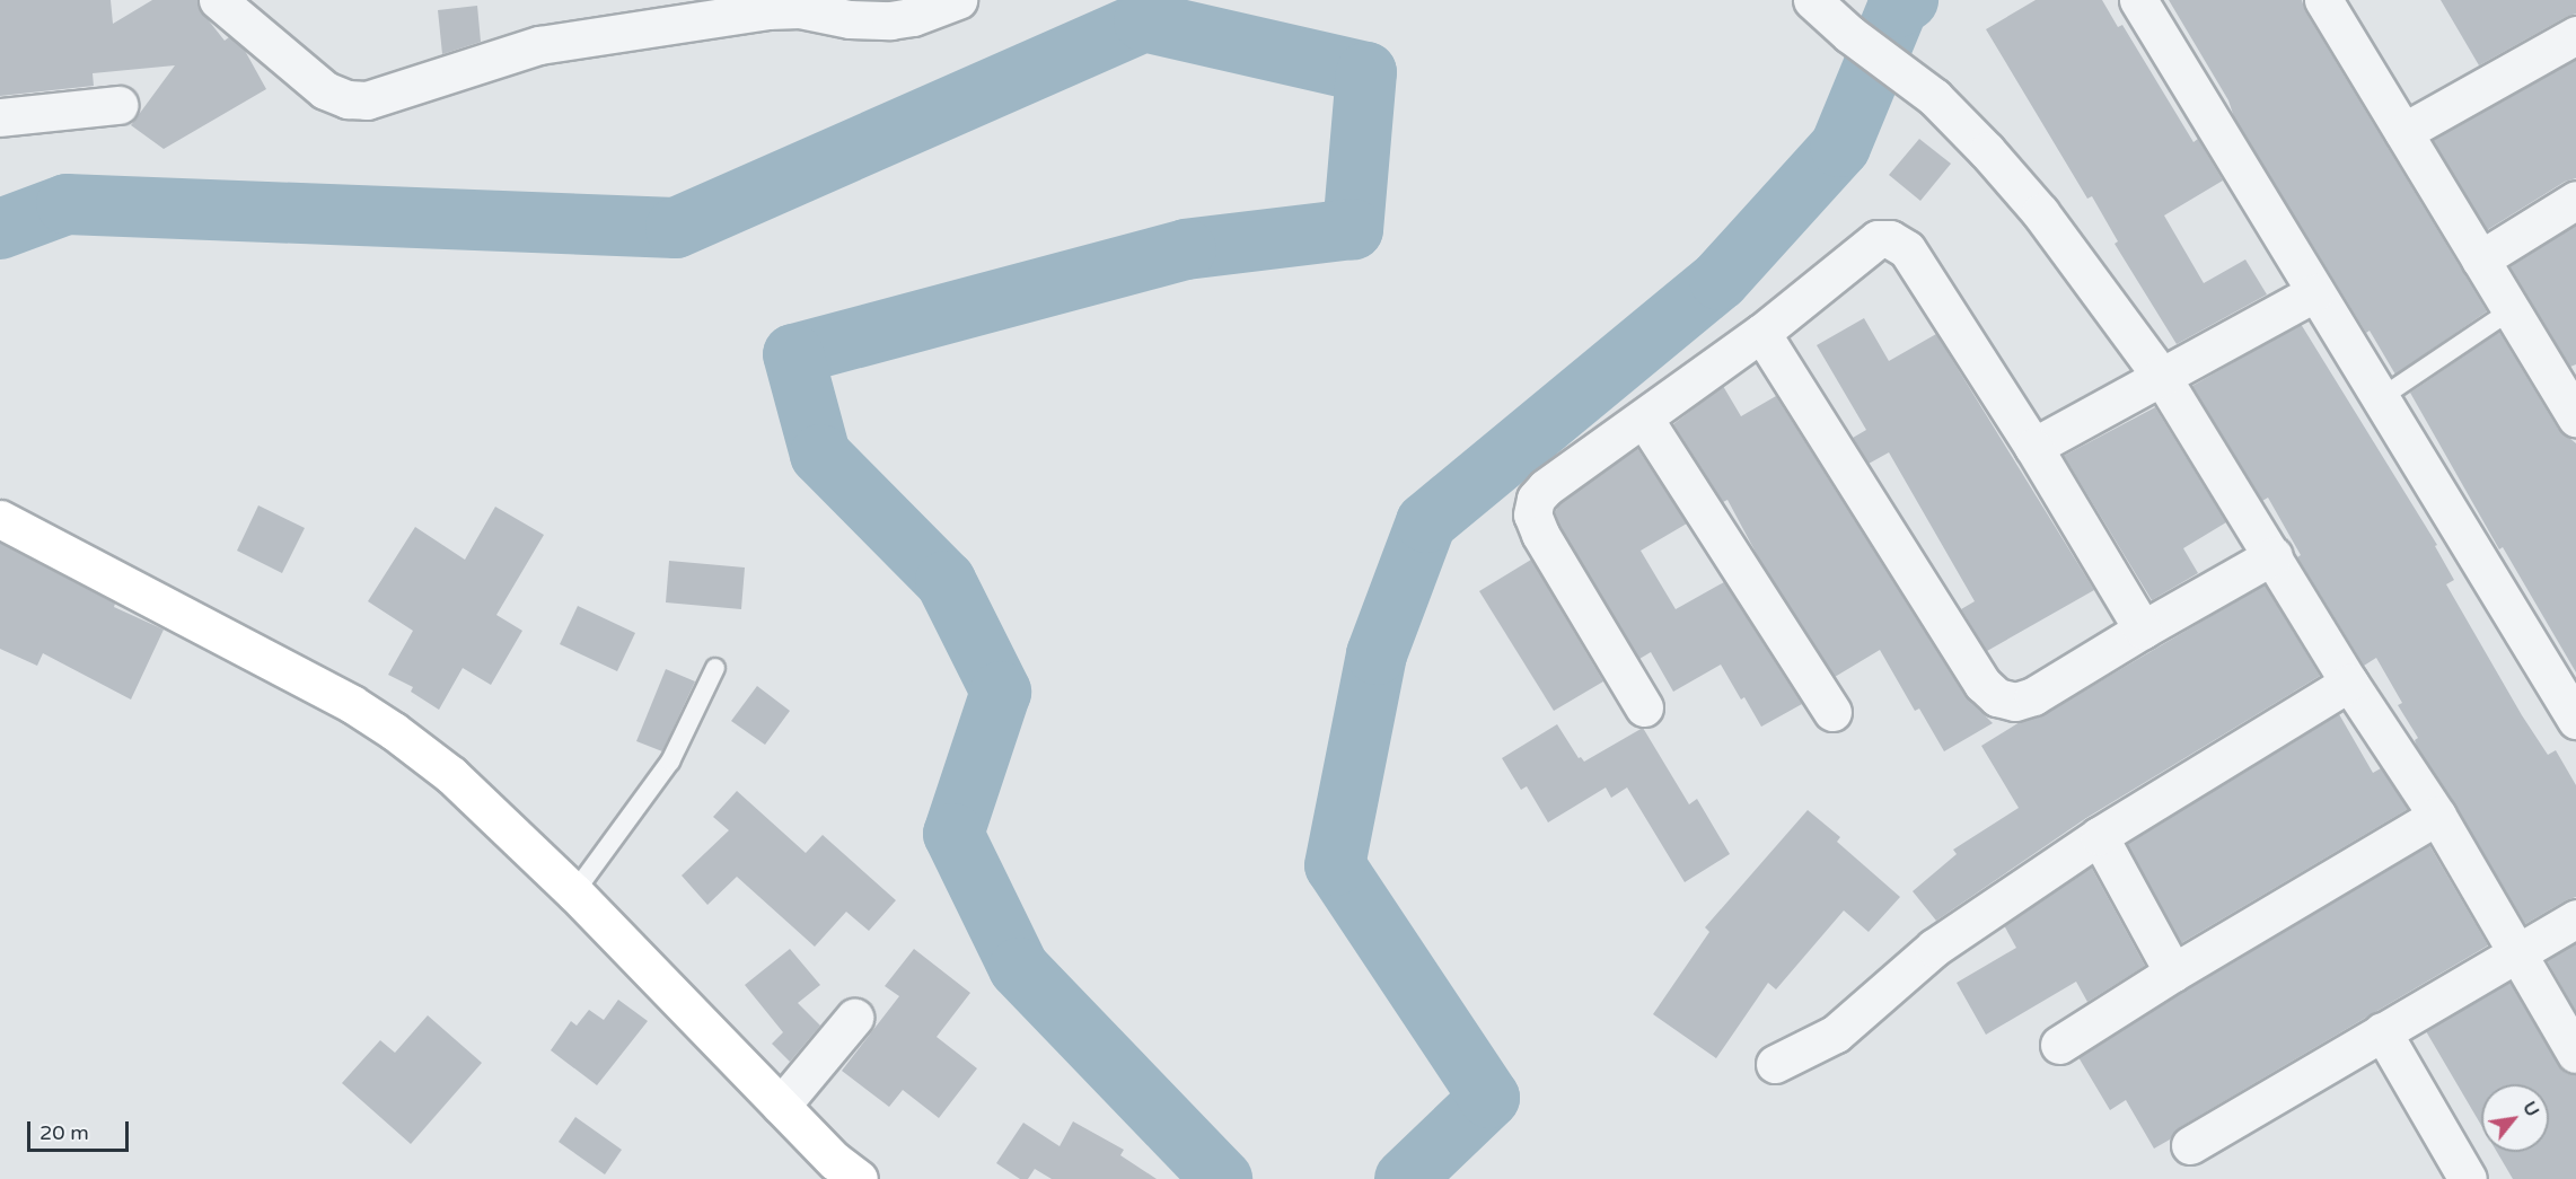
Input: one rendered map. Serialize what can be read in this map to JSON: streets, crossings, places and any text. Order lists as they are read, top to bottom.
{
  "scale_bar": "20 m",
  "north": "top right"
}
